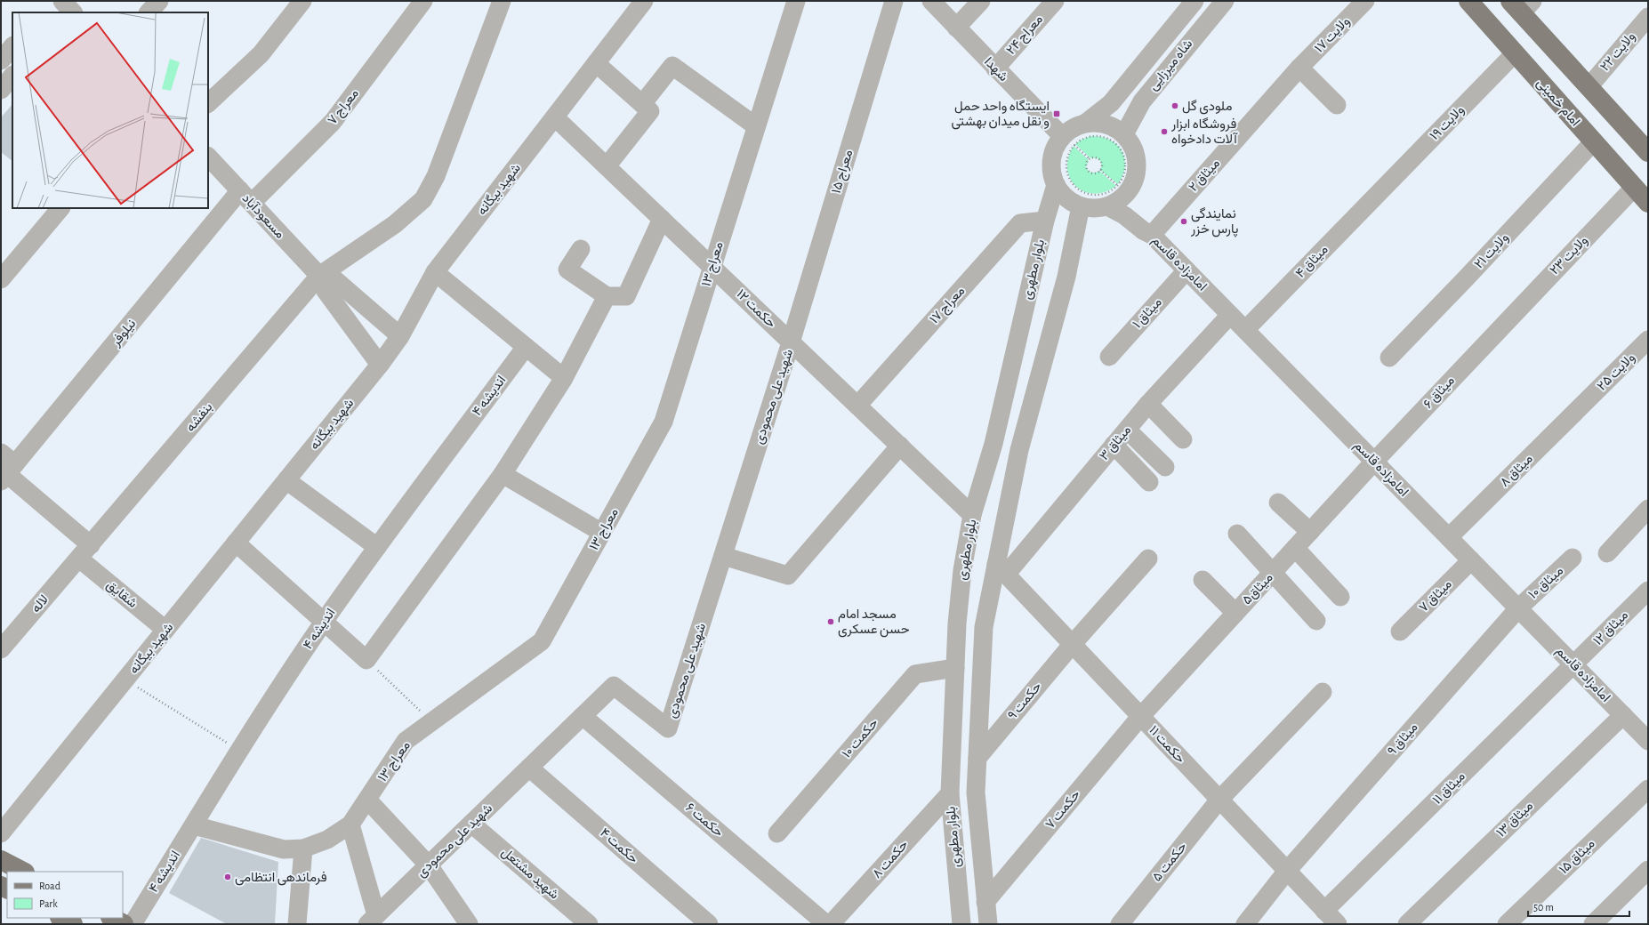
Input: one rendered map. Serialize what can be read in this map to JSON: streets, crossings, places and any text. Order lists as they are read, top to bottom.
{
  "streets": {
    "main road": ["امام خمینی"],
    "street": [
      "معراج ۲۴",
      "ولایت ۱۷",
      "ولایت ۲۲",
      "شاه میرزایی",
      "شهدا",
      "معراج ۷",
      "ولایت ۱۹",
      "معراج ۱۵",
      "میثاق ۲",
      "شهید بیگانه",
      "مسعودآباد",
      "ولایت ۲۱",
      "ولایت ۲۳",
      "میثاق ۴",
      "امامزاده قاسم",
      "معراج ۱۳",
      "بلوار مطهری",
      "معراج ۱۷",
      "حکمت ۱۲",
      "میثاق ۱",
      "نیلوفر",
      "ولایت ۲۵",
      "میثاق ۶",
      "اندیشه ۴",
      "شهید علی محمودی",
      "بنفشه",
      "میثاق ۳",
      "میثاق ۸",
      "میثاق ۱۰",
      "میثاق۵",
      "شقایق",
      "میثاق ۷",
      "لاله",
      "میثاق ۱۲",
      "حکمت ۹",
      "حکمت ۱۰",
      "میثاق ۹",
      "حکمت ۱۱",
      "میثاق ۱۱",
      "حکمت ۷",
      "میثاق ۱۳",
      "حکمت ۶",
      "حکمت ۴",
      "میثاق ۱۵",
      "حکمت ۸",
      "حکمت ۵",
      "شهید مشتعل"
    ]
  },
  "crossings": [
    ["معراج ۲۴", "شهدا"],
    ["ولایت ۱۷", "میثاق ۲"],
    ["امام خمینی", "ولایت ۱۹"],
    ["امام خمینی", "ولایت ۲۱"],
    ["امام خمینی", "ولایت ۲۳"],
    ["معراج ۷", "مسعودآباد"],
    ["معراج ۷", "نیلوفر"],
    ["ولایت ۱۹", "میثاق ۴"],
    ["معراج ۱۵", "حکمت ۱۲"],
    ["معراج ۱۵", "شهید علی محمودی"],
    ["میثاق ۲", "امامزاده قاسم"],
    ["شهید بیگانه", "مسعودآباد"],
    ["شهید بیگانه", "حکمت ۱۲"],
    ["شهید بیگانه", "شقایق"],
    ["مسعودآباد", "نیلوفر"],
    ["مسعودآباد", "بنفشه"],
    ["ولایت ۲۳", "میثاق ۶"],
    ["میثاق ۴", "امامزاده قاسم"],
    ["امامزاده قاسم", "میثاق ۱"],
    ["امامزاده قاسم", "میثاق ۶"],
    ["امامزاده قاسم", "میثاق ۳"],
    ["امامزاده قاسم", "میثاق ۸"],
    ["امامزاده قاسم", "میثاق ۱۰"],
    ["امامزاده قاسم", "میثاق۵"],
    ["امامزاده قاسم", "میثاق ۷"],
    ["امامزاده قاسم", "میثاق ۱۲"],
    ["امامزاده قاسم", "میثاق ۹"],
    ["امامزاده قاسم", "میثاق ۱۱"],
    ["امامزاده قاسم", "میثاق ۱۳"],
    ["معراج ۱۳", "حکمت ۱۲"],
    ["معراج ۱۳", "اندیشه ۴"],
    ["بلوار مطهری", "معراج ۱۷"],
    ["بلوار مطهری", "حکمت ۱۲"],
    ["بلوار مطهری", "میثاق ۳"],
    ["بلوار مطهری", "حکمت ۹"],
    ["بلوار مطهری", "حکمت ۱۰"],
    ["بلوار مطهری", "حکمت ۱۱"],
    ["بلوار مطهری", "حکمت ۷"],
    ["بلوار مطهری", "حکمت ۸"],
    ["معراج ۱۷", "حکمت ۱۲"],
    ["حکمت ۱۲", "شهید علی محمودی"],
    ["نیلوفر", "شقایق"],
    ["ولایت ۲۵", "میثاق ۸"],
    ["میثاق ۶", "میثاق۵"],
    ["شهید علی محمودی", "حکمت ۶"],
    ["شهید علی محمودی", "حکمت ۴"],
    ["شهید علی محمودی", "شهید مشتعل"],
    ["بنفشه", "شقایق"],
    ["بنفشه", "لاله"],
    ["میثاق ۳", "حکمت ۱۱"],
    ["میثاق ۱۰", "میثاق ۹"],
    ["میثاق۵", "حکمت ۱۱"],
    ["میثاق۵", "حکمت ۷"],
    ["شقایق", "لاله"],
    ["میثاق ۱۲", "میثاق ۱۱"],
    ["حکمت ۹", "حکمت ۱۱"],
    ["میثاق ۹", "حکمت ۱۱"],
    ["حکمت ۱۱", "میثاق ۱۱"],
    ["حکمت ۱۱", "حکمت ۷"],
    ["حکمت ۱۱", "حکمت ۵"]
  ],
  "places": {
    "other": [
      "ملودی گل",
      "فروشگاه ابزار آلات دادخواه",
      "نمایندگی پارس خزر",
      "مسجد امام حسن عسکری",
      "فرماندهی انتظامی"
    ],
    "transit": ["ایستگاه واحد حمل و نقل میدان بهشتی"]
  },
  "legend": ["Road", "Park"],
  "scale_bar": "50 m"
}
